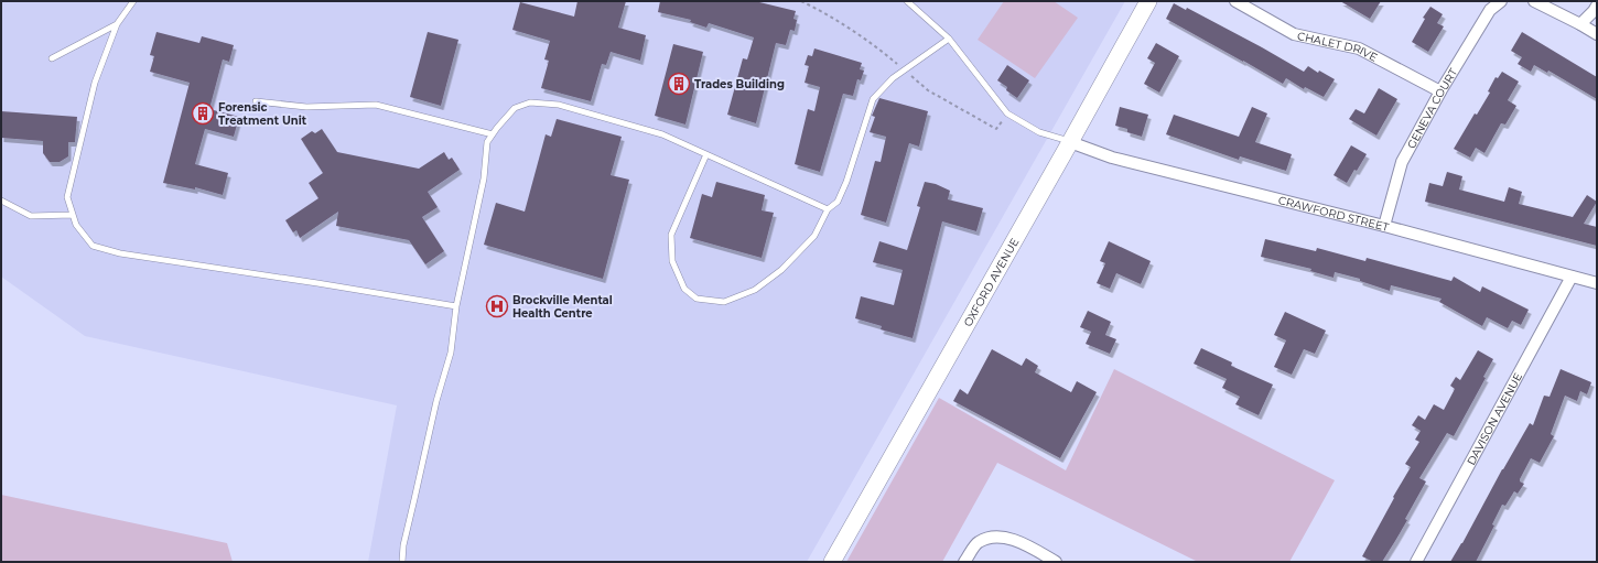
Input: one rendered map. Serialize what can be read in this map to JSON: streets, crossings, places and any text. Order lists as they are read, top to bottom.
{
  "streets": {
    "street": [
      "CHALET DRIVE",
      "GENEVA COURT",
      "CRAWFORD STREET",
      "OXFORD AVENUE",
      "DAVISON AVENUE"
    ]
  },
  "crossings": [
    ["CHALET DRIVE", "GENEVA COURT"],
    ["GENEVA COURT", "CRAWFORD STREET"],
    ["CRAWFORD STREET", "OXFORD AVENUE"],
    ["CRAWFORD STREET", "DAVISON AVENUE"]
  ],
  "places": {
    "building": ["Trades Building", "Forensic Treatment Unit"],
    "hospital": ["Brockville Mental Health Centre"]
  }
}
